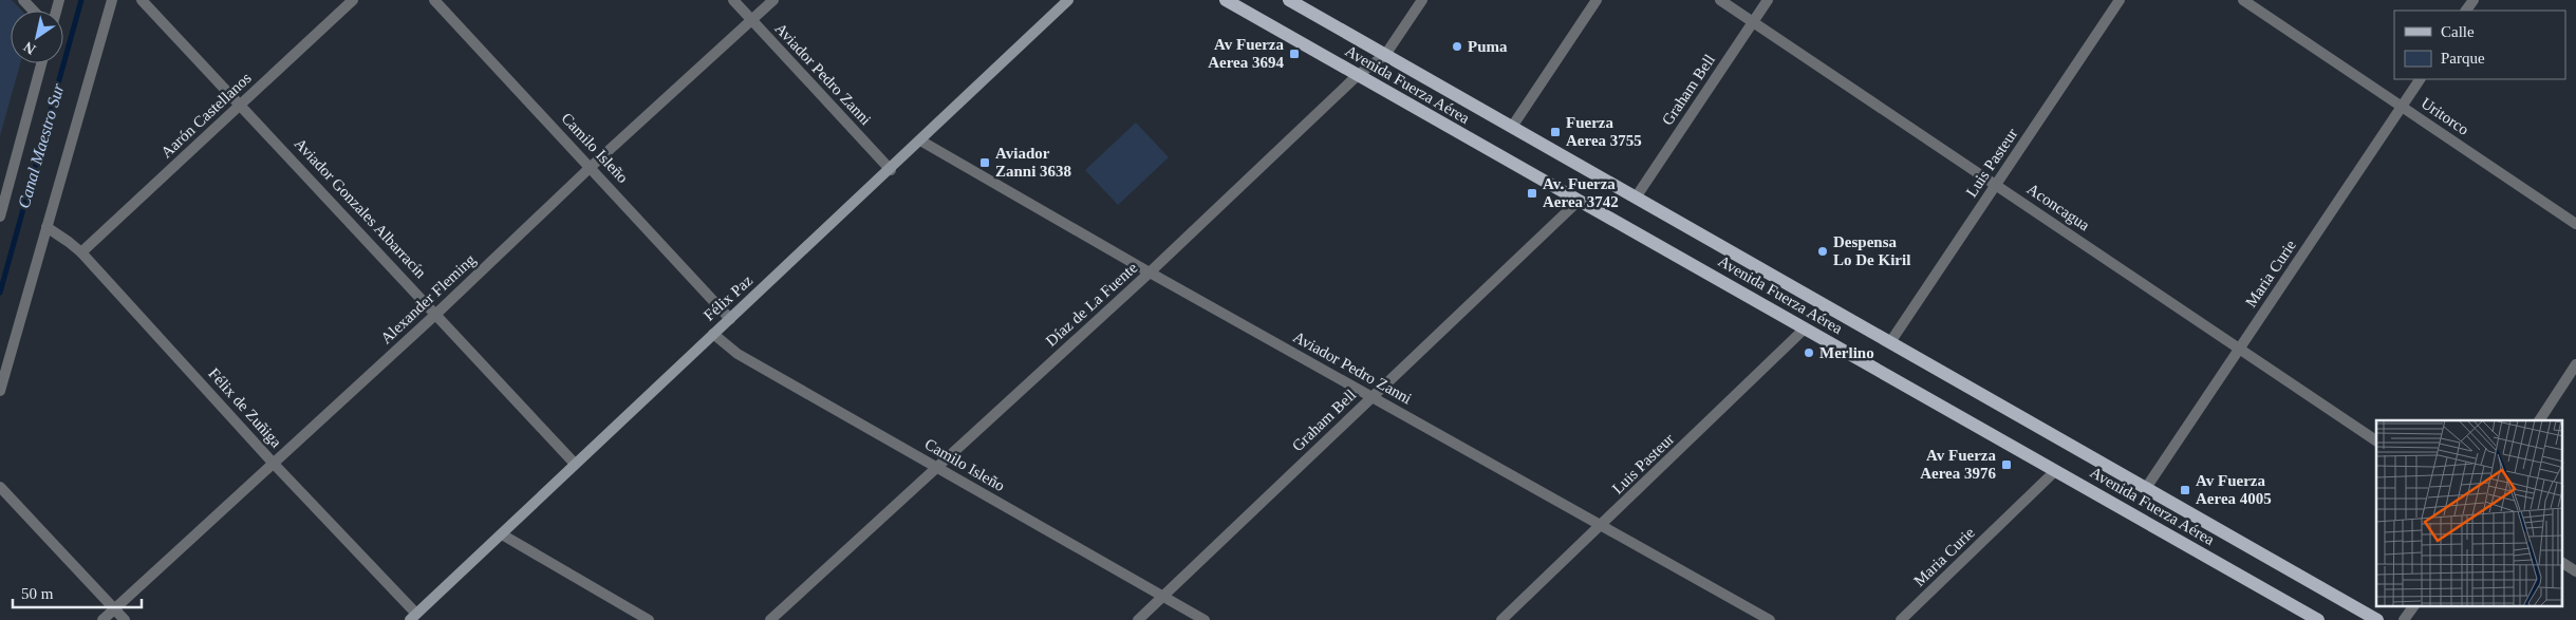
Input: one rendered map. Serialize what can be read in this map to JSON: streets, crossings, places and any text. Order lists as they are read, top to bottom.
{
  "streets": {
    "main road": ["Avenida Fuerza Aérea", "Félix Paz"],
    "street": [
      "Aviador Pedro Zanni",
      "Graham Bell",
      "Aarón Castellanos",
      "Uritorco",
      "Camilo Isleño",
      "Luis Pasteur",
      "Aconcagua",
      "Aviador Gonzales Albarracín",
      "Maria Curie",
      "Alexander Fleming",
      "Díaz de La Fuente",
      "Félix de Zuñiga"
    ]
  },
  "crossings": [
    ["Aviador Pedro Zanni", "Graham Bell"],
    ["Aviador Pedro Zanni", "Luis Pasteur"],
    ["Aviador Pedro Zanni", "Félix Paz"],
    ["Aviador Pedro Zanni", "Alexander Fleming"],
    ["Aviador Pedro Zanni", "Díaz de La Fuente"],
    ["Avenida Fuerza Aérea", "Graham Bell"],
    ["Avenida Fuerza Aérea", "Luis Pasteur"],
    ["Avenida Fuerza Aérea", "Maria Curie"],
    ["Avenida Fuerza Aérea", "Díaz de La Fuente"],
    ["Graham Bell", "Camilo Isleño"],
    ["Graham Bell", "Aconcagua"],
    ["Aarón Castellanos", "Aviador Gonzales Albarracín"],
    ["Aarón Castellanos", "Félix de Zuñiga"],
    ["Uritorco", "Maria Curie"],
    ["Camilo Isleño", "Félix Paz"],
    ["Camilo Isleño", "Alexander Fleming"],
    ["Camilo Isleño", "Díaz de La Fuente"],
    ["Luis Pasteur", "Aconcagua"],
    ["Aconcagua", "Maria Curie"],
    ["Aviador Gonzales Albarracín", "Félix Paz"],
    ["Aviador Gonzales Albarracín", "Alexander Fleming"],
    ["Félix Paz", "Félix de Zuñiga"],
    ["Alexander Fleming", "Félix de Zuñiga"]
  ],
  "water": ["Canal Maestro Sur"],
  "places": {
    "other": ["Puma", "Despensa Lo De Kiril", "Merlino"],
    "transit": [
      "Av Fuerza Aerea 3694",
      "Fuerza Aerea 3755",
      "Aviador Zanni 3638",
      "Av. Fuerza Aerea 3742",
      "Av Fuerza Aerea 3976",
      "Av Fuerza Aerea 4005"
    ]
  },
  "legend": ["Calle", "Parque"],
  "scale_bar": "50 m",
  "north": "bottom left"
}
